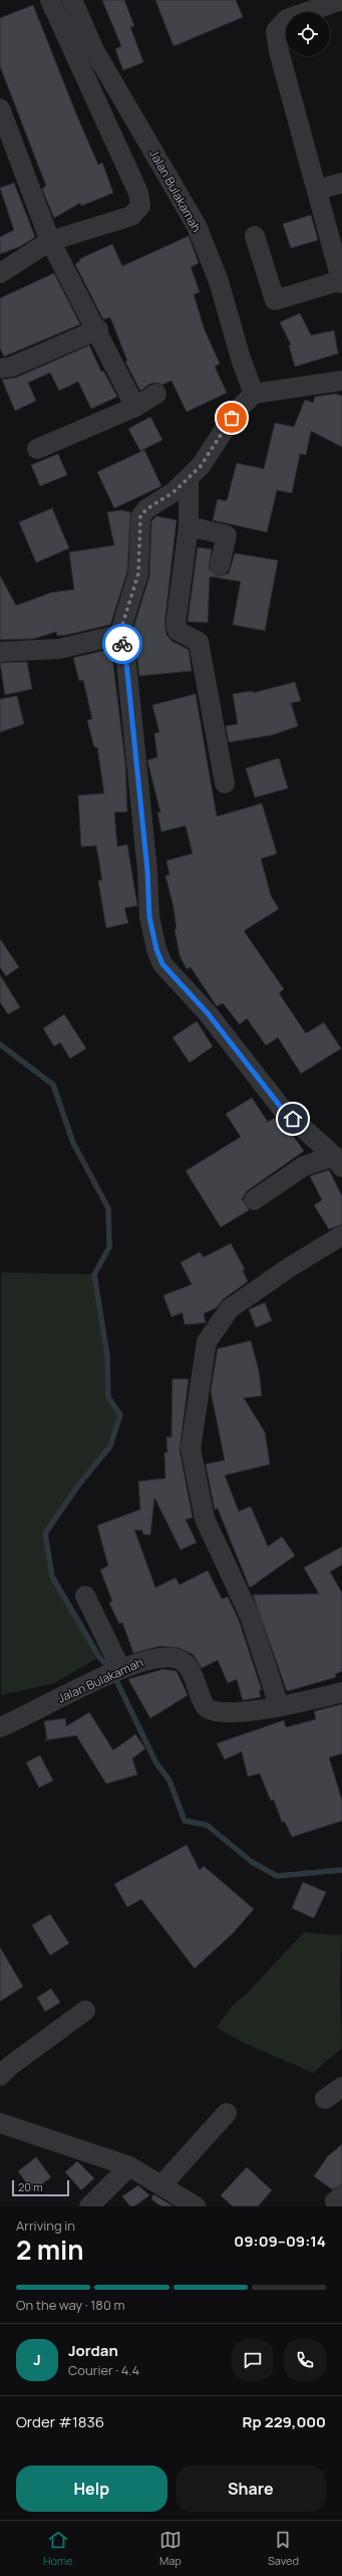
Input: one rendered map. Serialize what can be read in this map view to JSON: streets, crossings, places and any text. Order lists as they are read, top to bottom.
{
  "streets": {
    "street": ["Jalan Bulakamah"]
  },
  "scale_bar": "20 m",
  "page": {
    "scale": "20 m",
    "heading": ["2 min", "Arriving in", "09:09–09:14"],
    "panel": [
      "Jordan",
      "Courier · 4.4",
      "Order #1836",
      "Rp 229,000"
    ],
    "bar": "On the way · 180 m",
    "round": "J",
    "buttons": ["Help", "Share"],
    "tabs": ["Home", "Map", "Saved"]
  }
}
